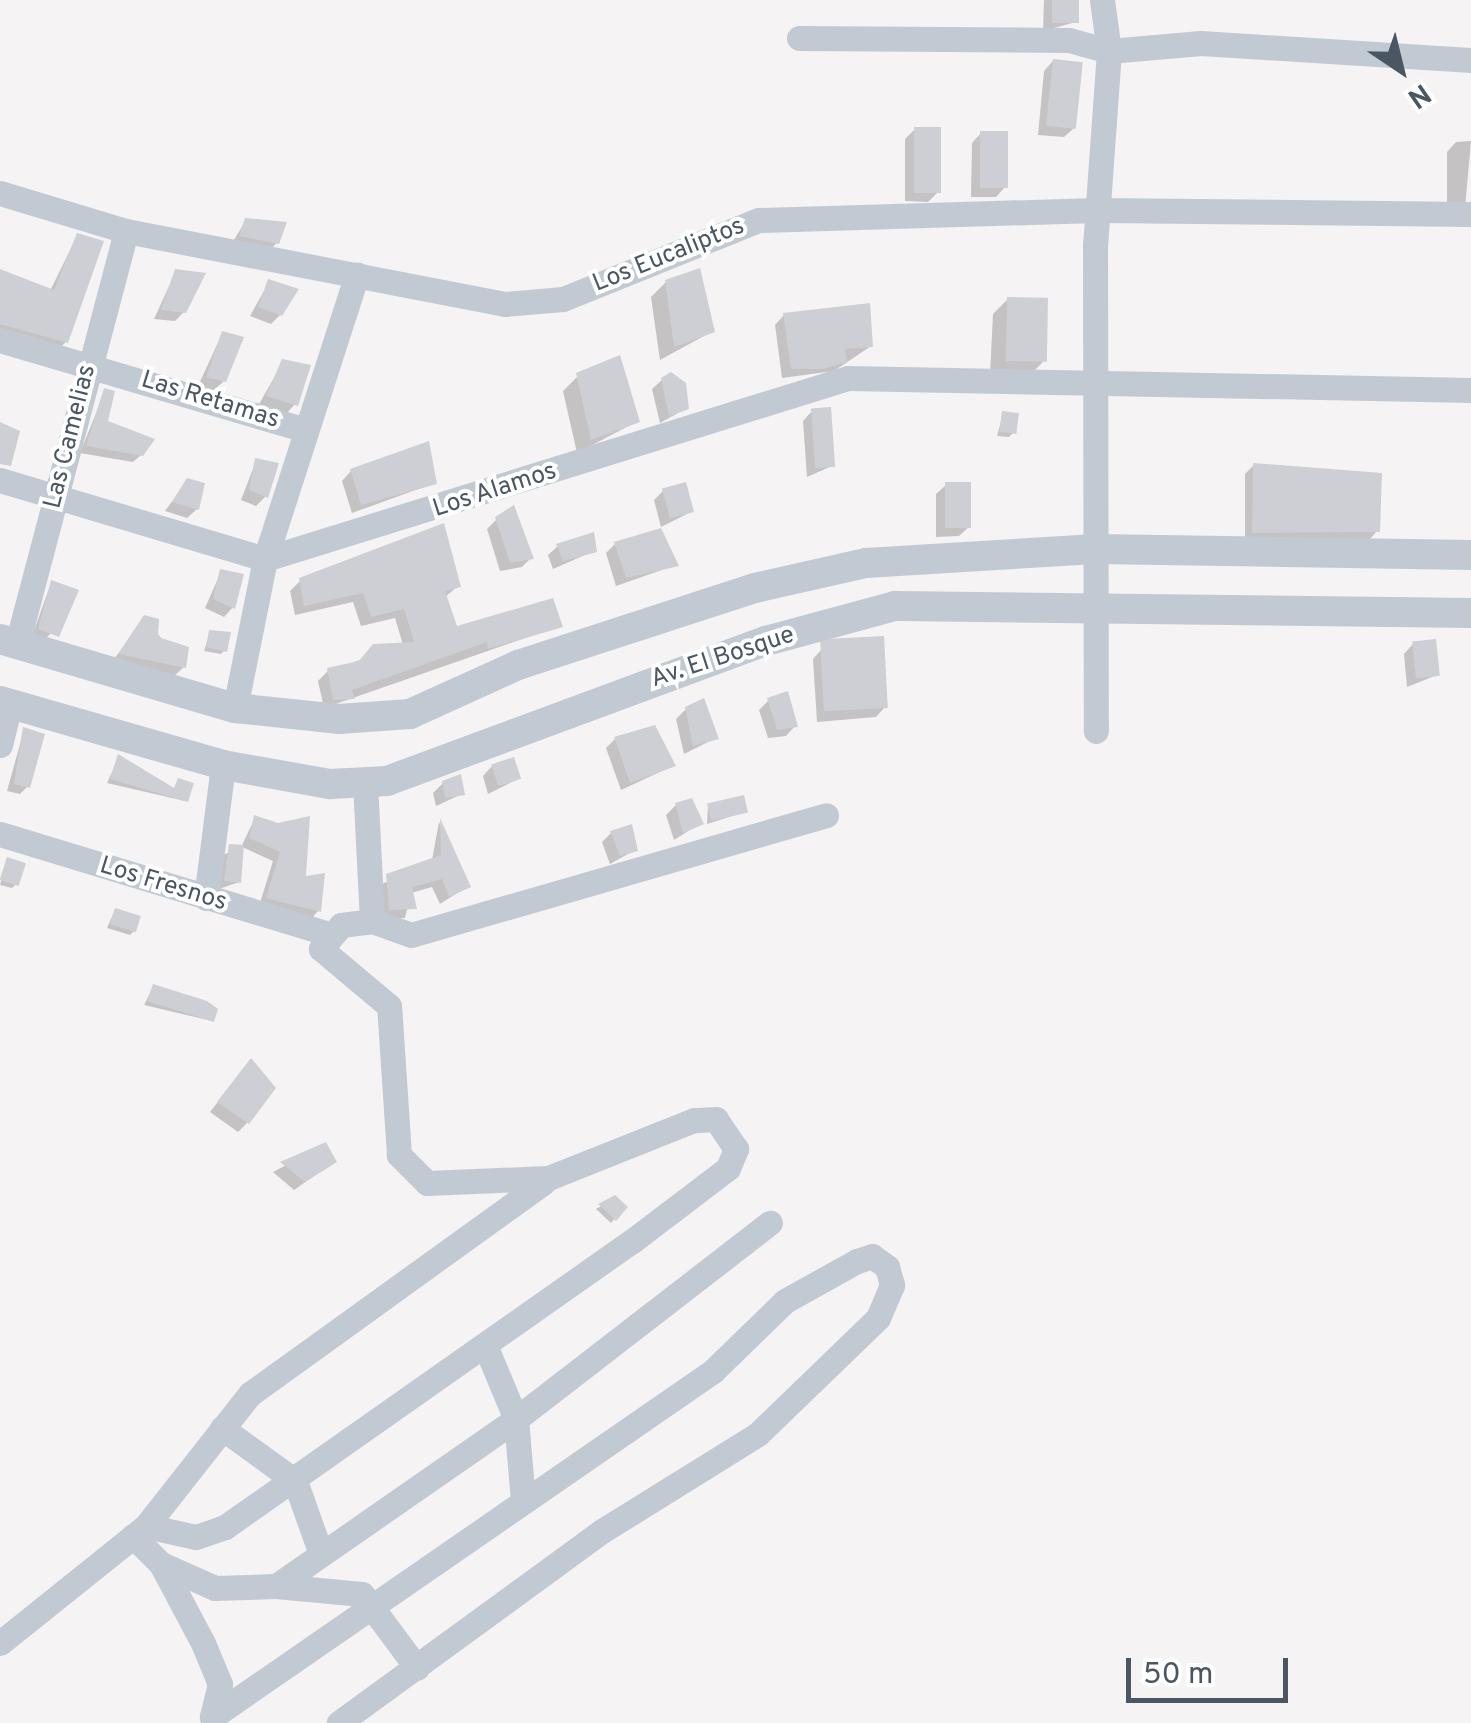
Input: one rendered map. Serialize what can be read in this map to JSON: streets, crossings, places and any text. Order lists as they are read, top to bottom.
{
  "streets": {
    "street": [
      "Los Eucaliptos",
      "Las Retamas",
      "Las Camelias",
      "Los Alamos",
      "Av. El Bosque",
      "Los Fresnos"
    ]
  },
  "crossings": [
    ["Los Eucaliptos", "Las Camelias"],
    ["Las Retamas", "Las Camelias"]
  ],
  "scale_bar": "50 m",
  "north": "bottom right"
}
